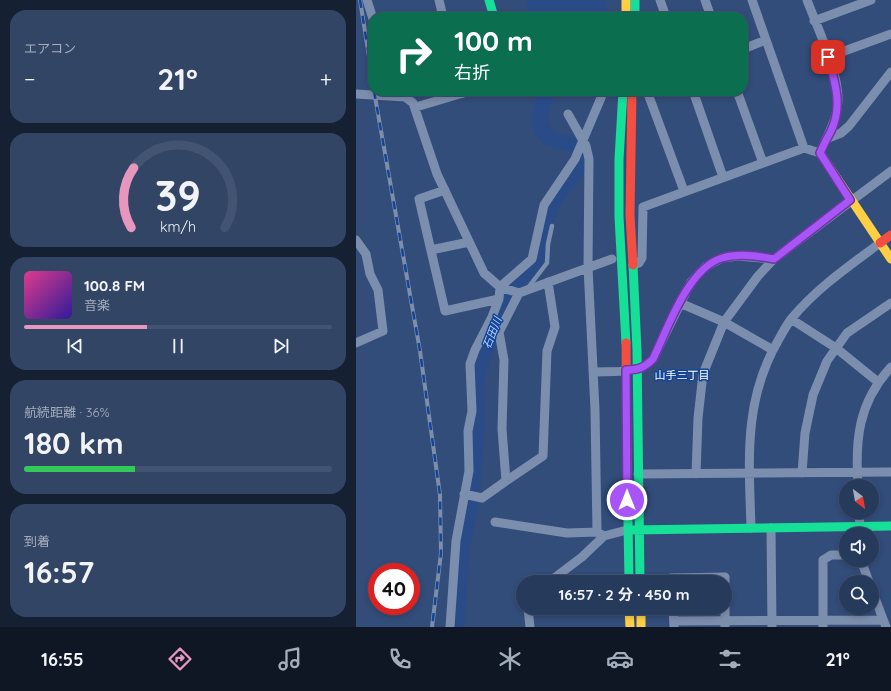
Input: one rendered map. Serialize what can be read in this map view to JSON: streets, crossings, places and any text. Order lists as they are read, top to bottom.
{
  "districts": ["山手三丁目"],
  "water": ["石田川"],
  "north": "bottom right",
  "page": {
    "tile": [
      "エアコン",
      ["航続距離 · 36%", "180 km"],
      ["到着", "16:57"]
    ],
    "turn": ["100 m", "右折"],
    "heat": ["−", "21°", "+"],
    "song": ["100.8 FM", "音楽"],
    "limit": "40",
    "trip": "16:57 · 2 分 · 450 m",
    "tabs": ["16:55", "21°"],
    "gauge": ["39", "km/h"]
  }
}
